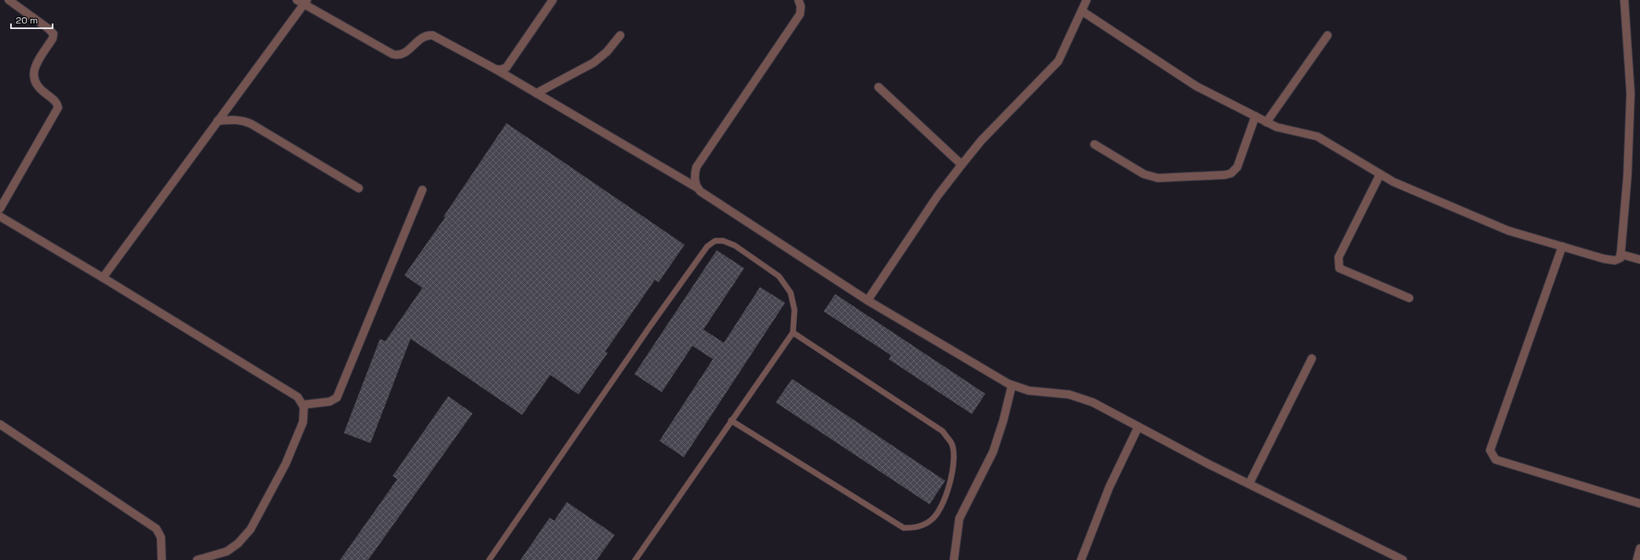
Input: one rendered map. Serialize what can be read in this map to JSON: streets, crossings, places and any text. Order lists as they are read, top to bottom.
{
  "scale_bar": "20 m"
}
